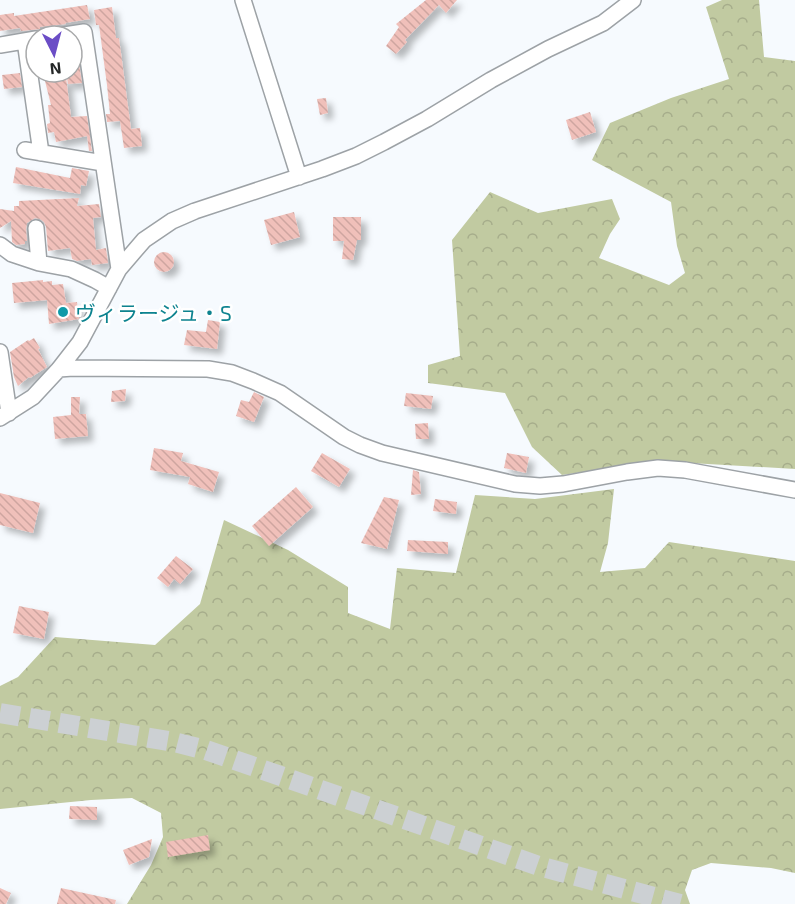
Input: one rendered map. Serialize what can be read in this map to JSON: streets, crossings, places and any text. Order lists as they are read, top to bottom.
{
  "places": ["ヴィラージュ・S"],
  "north": "bottom"
}
